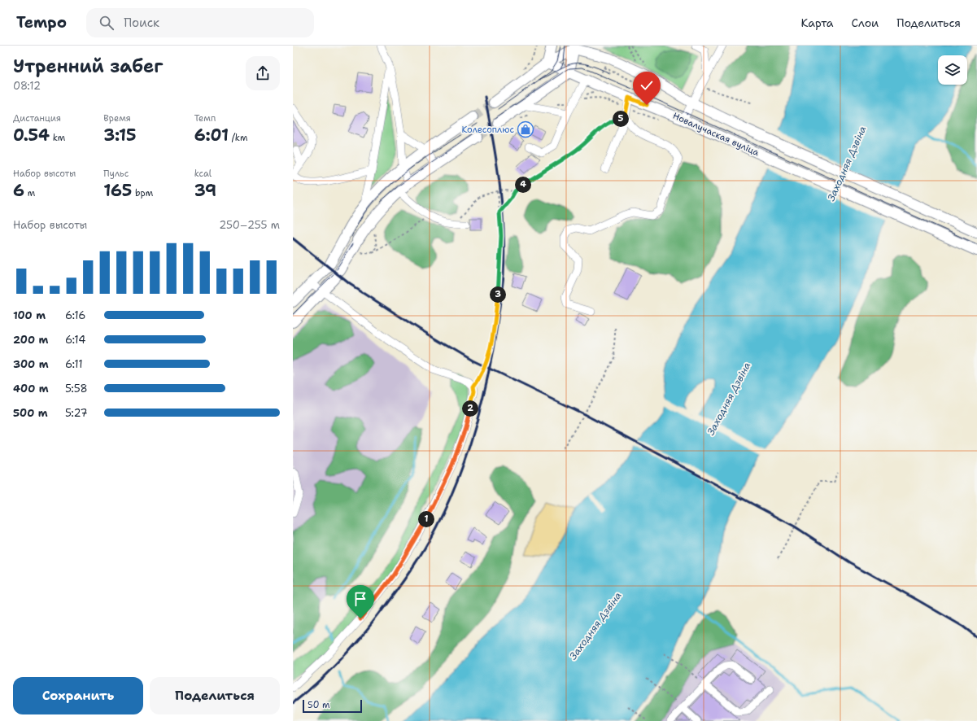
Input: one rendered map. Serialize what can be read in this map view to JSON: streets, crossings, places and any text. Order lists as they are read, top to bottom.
{
  "streets": {
    "main road": ["Новалучаская вуліца"]
  },
  "water": ["Заходняя Дзвіна"],
  "places": {
    "shop": ["Колесоплюс"]
  },
  "scale_bar": "50 m",
  "page": {
    "header": "Tempo",
    "search": "Поиск",
    "nav": ["Карта", "Слои", "Поделиться"],
    "heading": ["Утренний забег", "08:12"],
    "stats": [
      ["Дистанция", "0.54 km"],
      ["Время", "3:15"],
      ["Темп", "6:01 /km"],
      ["Набор высоты", "6 m"],
      ["Пульс", "165 bpm"],
      ["kcal", "39"]
    ],
    "pins": [
      "5",
      "4",
      "3",
      "2",
      "1"
    ],
    "chart": ["Набор высоты", "250–255 m"],
    "list": [
      {
        "name": "100 m",
        "note": "6:16"
      },
      {
        "name": "200 m",
        "note": "6:14"
      },
      {
        "name": "300 m",
        "note": "6:11"
      },
      {
        "name": "400 m",
        "note": "5:58"
      },
      {
        "name": "500 m",
        "note": "5:27"
      }
    ],
    "buttons": ["Сохранить", "Поделиться"],
    "scale": "50 m"
  }
}
